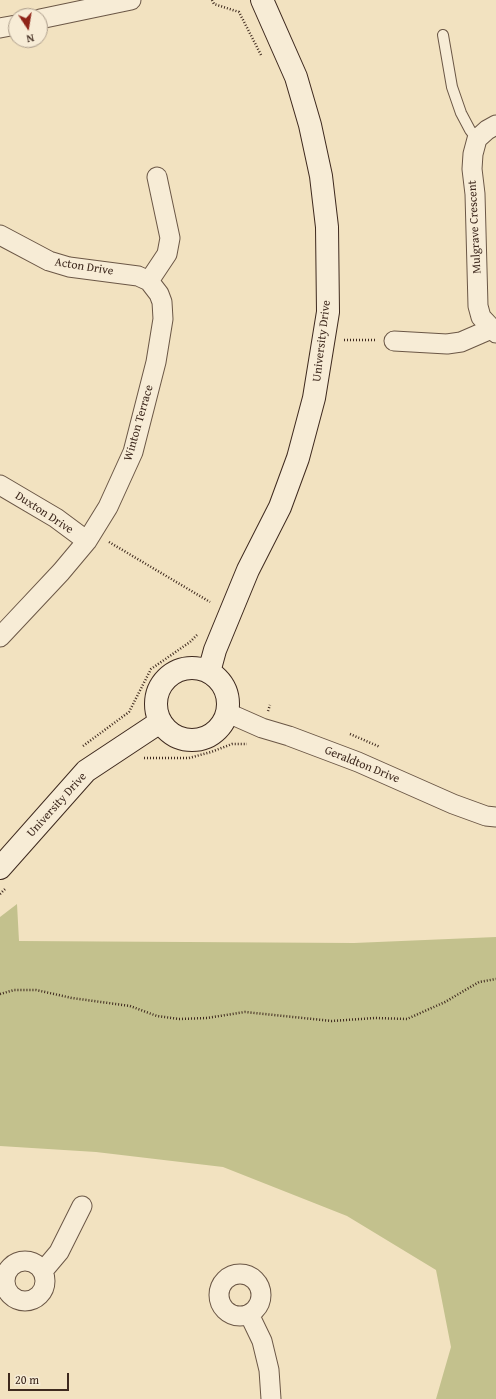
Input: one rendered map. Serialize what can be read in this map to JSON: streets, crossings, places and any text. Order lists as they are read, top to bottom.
{
  "streets": {
    "street": [
      "Mulgrave Crescent",
      "Acton Drive",
      "University Drive",
      "Winton Terrace",
      "Duxton Drive",
      "Geraldton Drive"
    ]
  },
  "crossings": [
    ["Acton Drive", "Winton Terrace"],
    ["University Drive", "Geraldton Drive"],
    ["Winton Terrace", "Duxton Drive"]
  ],
  "scale_bar": "20 m",
  "north": "bottom"
}
